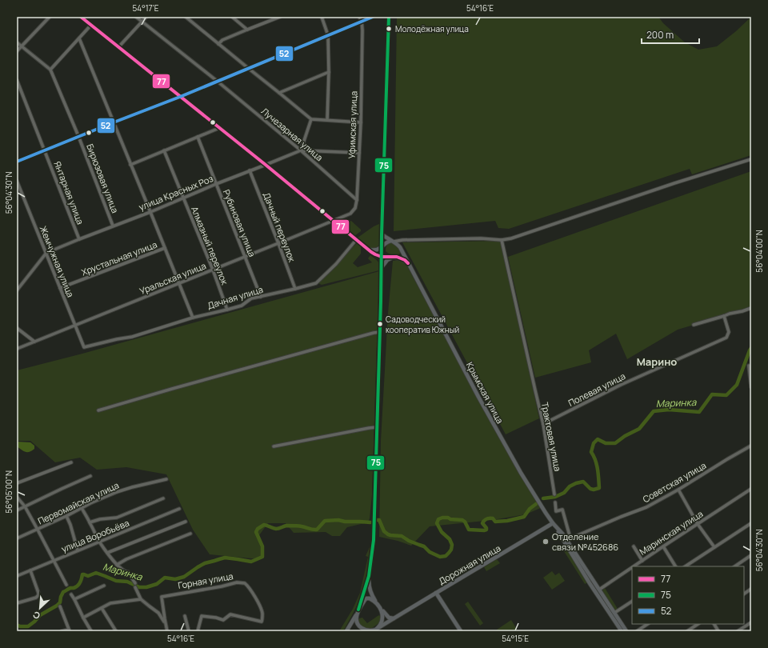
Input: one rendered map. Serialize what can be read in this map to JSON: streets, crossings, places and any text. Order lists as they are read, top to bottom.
{
  "streets": {
    "main road": ["Крымская улица", "Дорожная улица"],
    "street": [
      "Уфимская улица",
      "Лучезарная улица",
      "Бирюзовая улица",
      "Янтарная улица",
      "улица Красных Роз",
      "Рубиновая улица",
      "Дачный переулок",
      "Алмазный переулок",
      "Хрустальная улица",
      "Жемчужная улица",
      "Уральская улица",
      "Дачная улица",
      "Полевая улица",
      "Трактовая улица",
      "Советская улица",
      "Первомайская улица",
      "Маринская улица",
      "улица Воробьёва",
      "Горная улица"
    ]
  },
  "crossings": [
    ["Уфимская улица", "Лучезарная улица"],
    ["Уфимская улица", "улица Красных Роз"],
    ["Уфимская улица", "Уральская улица"],
    ["Лучезарная улица", "улица Красных Роз"],
    ["Бирюзовая улица", "улица Красных Роз"],
    ["Янтарная улица", "улица Красных Роз"],
    ["улица Красных Роз", "Рубиновая улица"],
    ["улица Красных Роз", "Дачный переулок"],
    ["улица Красных Роз", "Алмазный переулок"],
    ["улица Красных Роз", "Жемчужная улица"],
    ["Рубиновая улица", "Уральская улица"],
    ["Рубиновая улица", "Дачная улица"],
    ["Дачный переулок", "Уральская улица"],
    ["Дачный переулок", "Дачная улица"],
    ["Алмазный переулок", "Уральская улица"],
    ["Алмазный переулок", "Дачная улица"],
    ["Хрустальная улица", "Жемчужная улица"],
    ["Жемчужная улица", "Уральская улица"],
    ["Жемчужная улица", "Дачная улица"],
    ["Полевая улица", "Трактовая улица"],
    ["Крымская улица", "Дорожная улица"]
  ],
  "districts": ["Марино"],
  "water": ["Маринка"],
  "places": ["Молодёжная улица", "Садоводческий кооператив Южный", "Отделение связи №452686"],
  "lines": ["transit line 77", "transit line 75", "transit line 52"],
  "legend": ["77", "75", "52"],
  "scale_bar": "200 m",
  "north": "bottom left",
  "coordinates": [
    "54°17'E",
    "54°16'E",
    "56°04'30\"N",
    "56°04'00\"N",
    "56°05'00\"N",
    "54°15'E"
  ]
}
